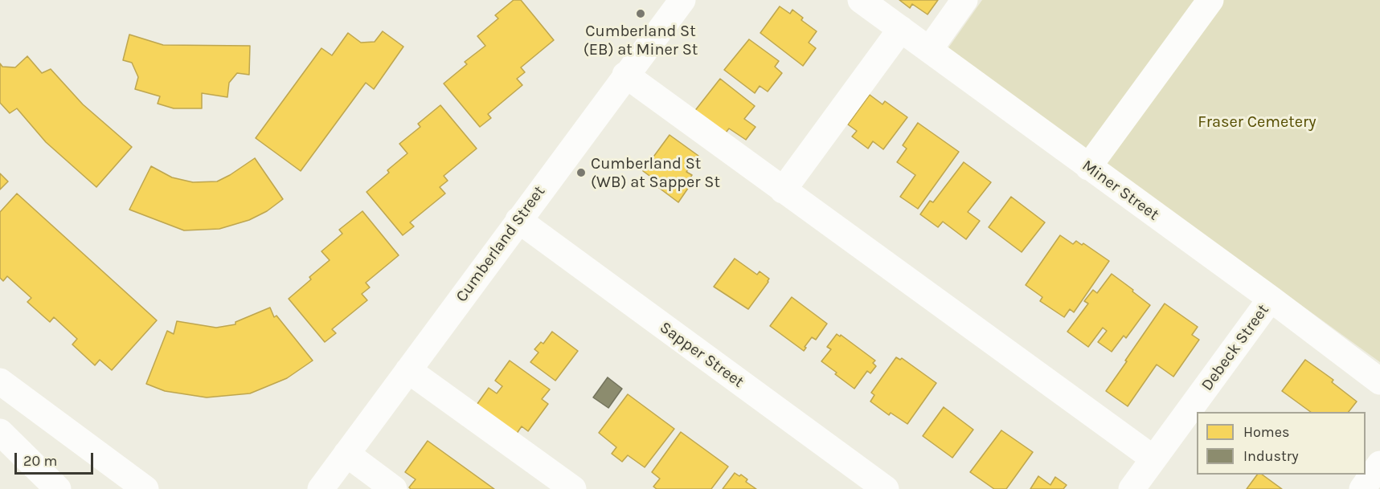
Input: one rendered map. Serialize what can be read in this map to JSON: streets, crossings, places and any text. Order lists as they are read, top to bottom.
{
  "streets": {
    "street": [
      "Miner Street",
      "Cumberland Street",
      "Debeck Street",
      "Sapper Street"
    ]
  },
  "crossings": [
    ["Miner Street", "Debeck Street"],
    ["Cumberland Street", "Sapper Street"]
  ],
  "parks": ["Fraser Cemetery"],
  "places": ["Cumberland St (EB) at Miner St", "Cumberland St (WB) at Sapper St"],
  "legend": ["Homes", "Industry"],
  "scale_bar": "20 m"
}
